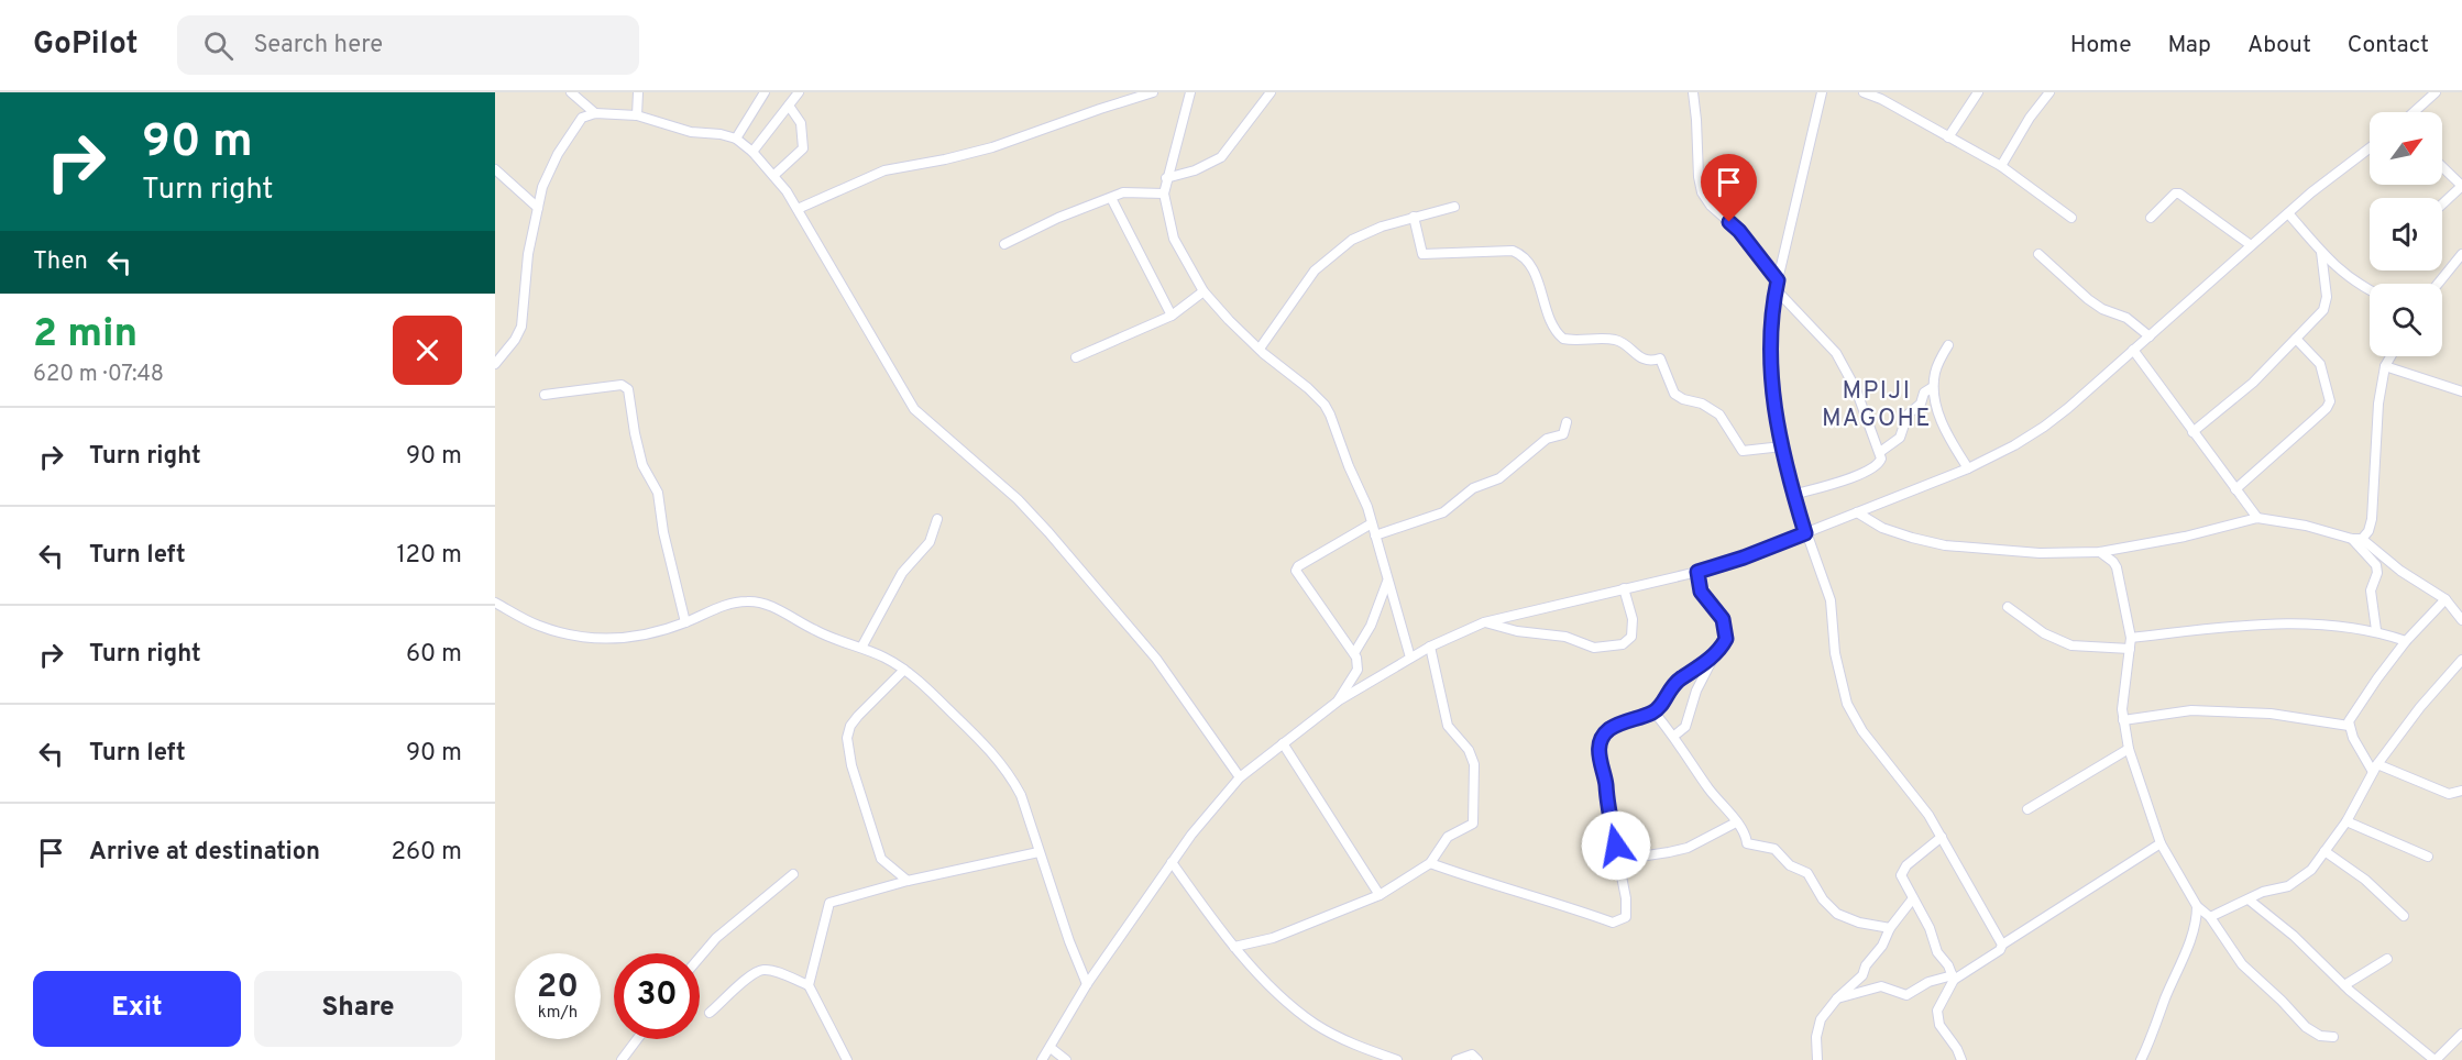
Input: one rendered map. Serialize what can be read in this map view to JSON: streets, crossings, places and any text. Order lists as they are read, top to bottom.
{
  "districts": ["MPIJI MAGOHE"],
  "north": "top right",
  "page": {
    "header": "GoPilot",
    "search": "Search here",
    "nav": [
      "Home",
      "Map",
      "About",
      "Contact"
    ],
    "turn": ["90 m", "Turn right"],
    "then": "Then",
    "heading": ["2 min", "620 m · 07:48"],
    "list": [
      {
        "name": "Turn right",
        "value": "90 m"
      },
      {
        "name": "Turn left",
        "value": "120 m"
      },
      {
        "name": "Turn right",
        "value": "60 m"
      },
      {
        "name": "Turn left",
        "value": "90 m"
      },
      {
        "name": "Arrive at destination",
        "value": "260 m"
      }
    ],
    "speed": "20 km/h",
    "limit": "30",
    "buttons": ["Exit", "Share"]
  }
}
